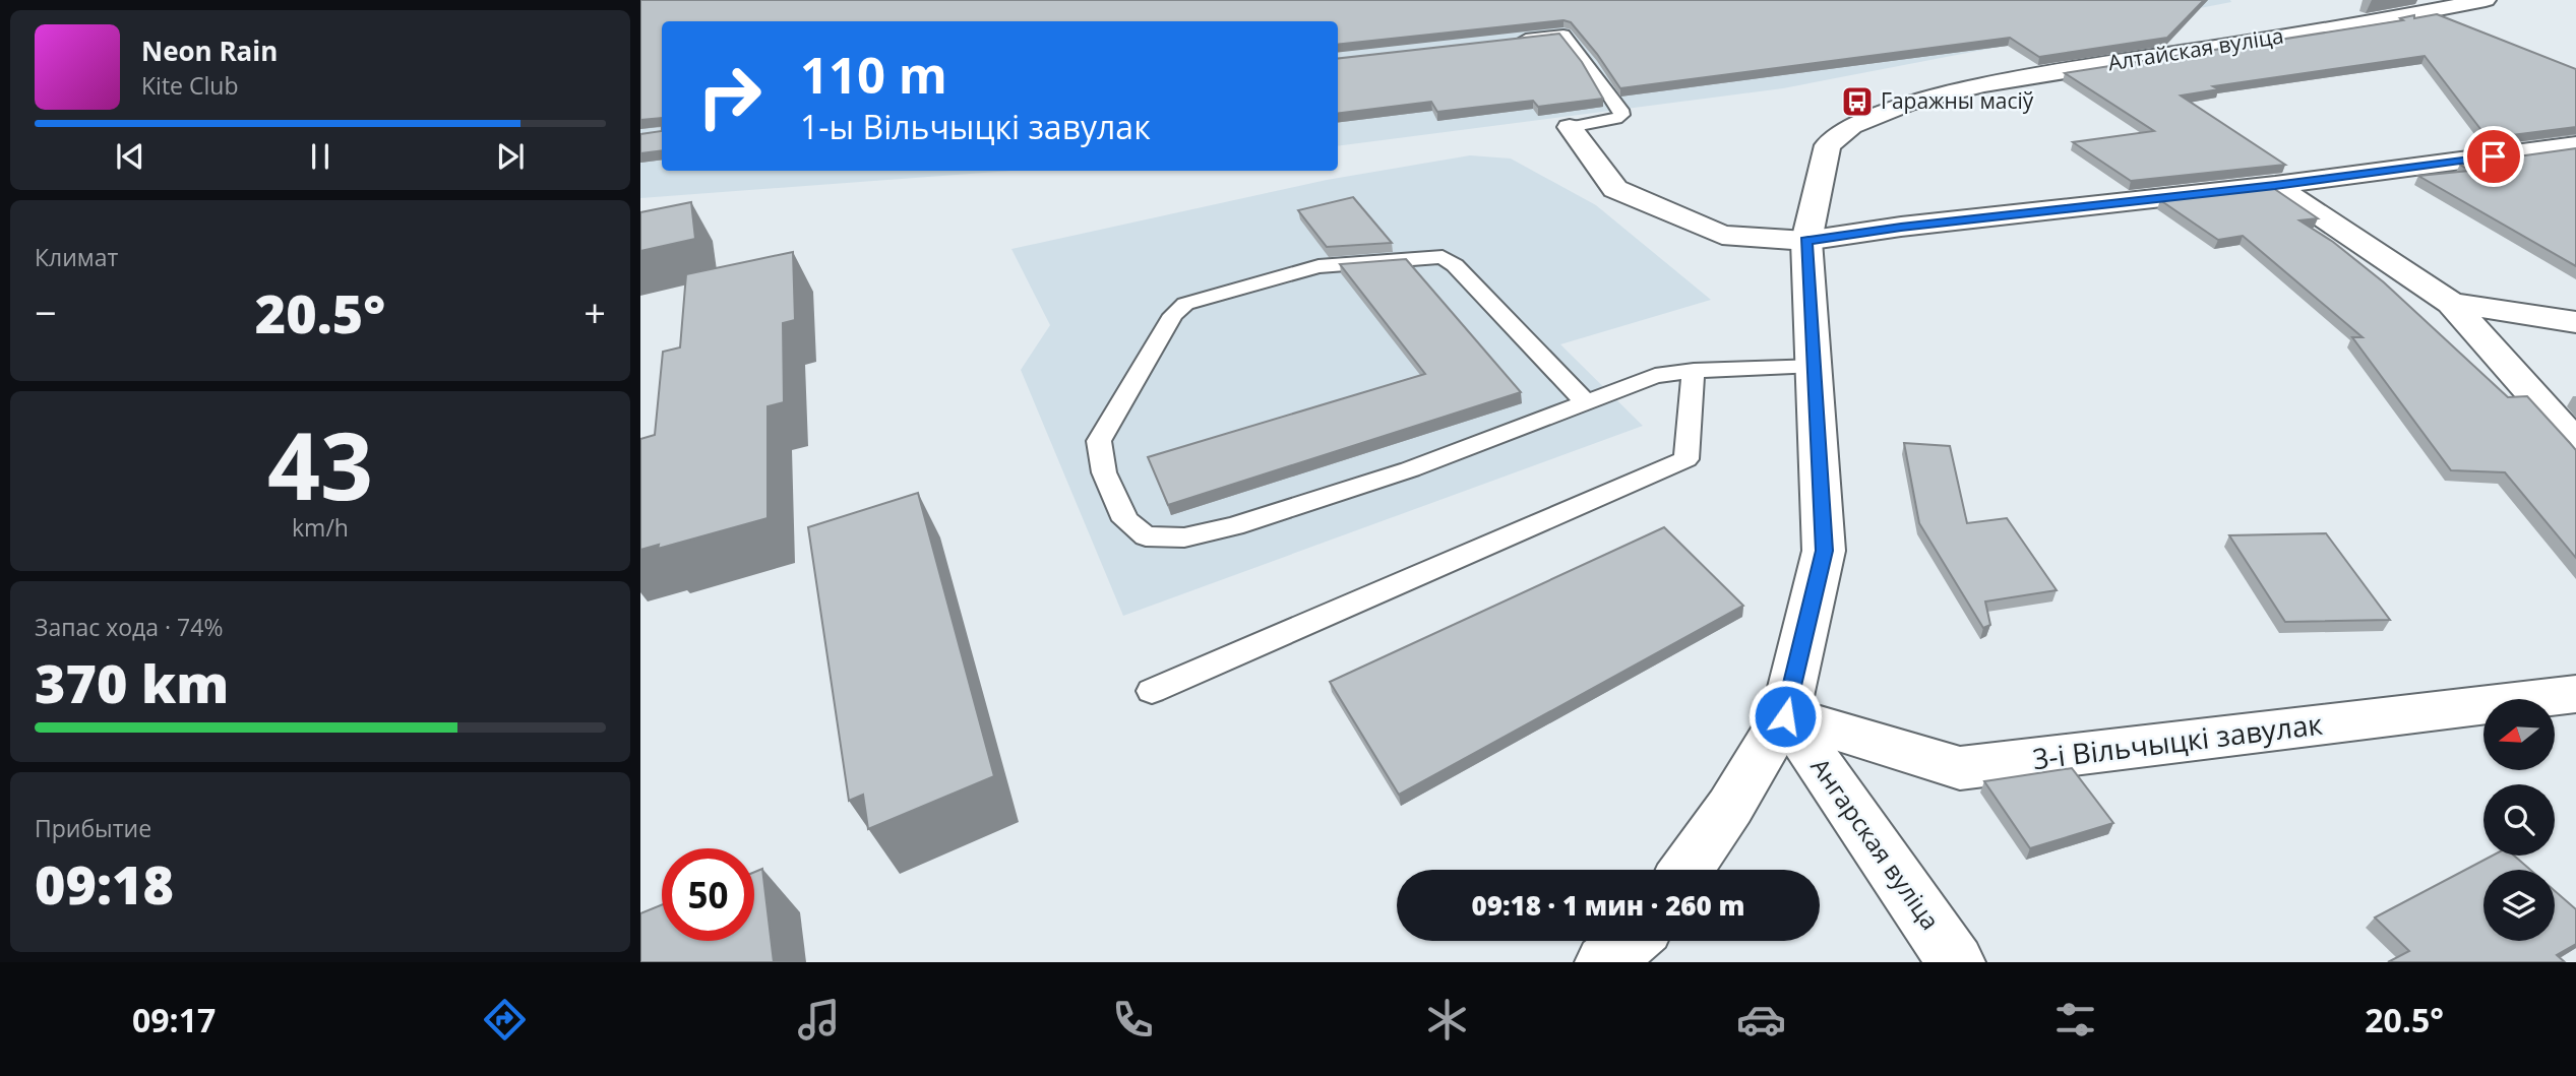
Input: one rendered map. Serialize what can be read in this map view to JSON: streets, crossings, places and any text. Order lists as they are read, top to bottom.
{
  "streets": {
    "street": ["Алтайская вуліца", "3-і Вільчыцкі завулак", "Ангарская вуліца"]
  },
  "crossings": [
    ["3-і Вільчыцкі завулак", "Ангарская вуліца"]
  ],
  "places": {
    "bus stop": ["Гаражны масіў"]
  },
  "north": "left",
  "page": {
    "turn": ["110 m", "1-ы Вільчыцкі завулак"],
    "song": ["Neon Rain", "Kite Club"],
    "tile": [
      "Климат",
      ["43", "km/h"],
      ["Запас хода · 74%", "370 km"],
      ["Прибытие", "09:18"]
    ],
    "heat": ["−", "20.5°", "+"],
    "limit": "50",
    "trip": "09:18 · 1 мин · 260 m",
    "tabs": ["09:17", "20.5°"]
  }
}
